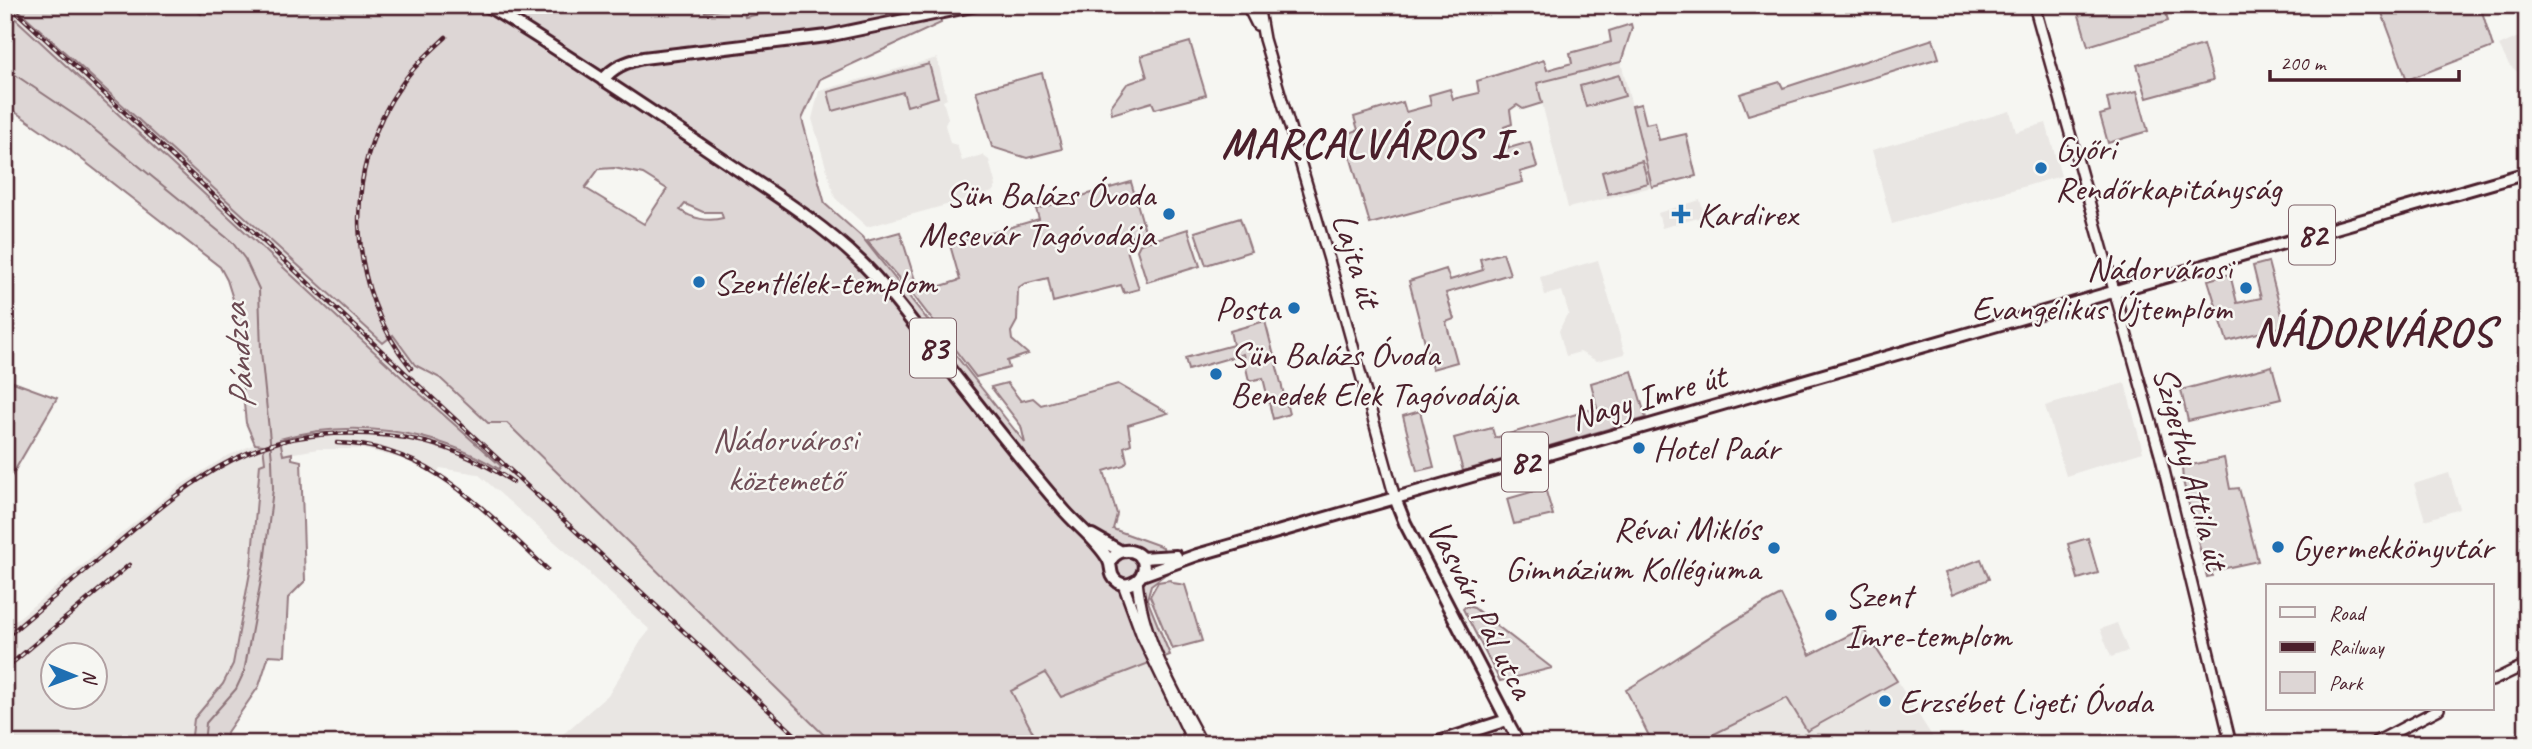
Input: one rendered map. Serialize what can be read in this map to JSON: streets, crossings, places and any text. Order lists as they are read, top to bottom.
{
  "streets": {
    "main road": [
      "82",
      "83",
      "Nagy Imre út",
      "Vasvári Pál utca"
    ],
    "street": ["Lajta út", "Szigethy Attila út"]
  },
  "crossings": [
    ["82", "Nagy Imre út"],
    ["82", "Szigethy Attila út"],
    ["Lajta út", "Nagy Imre út"],
    ["Lajta út", "Vasvári Pál utca"],
    ["83", "Nagy Imre út"],
    ["Nagy Imre út", "Szigethy Attila út"],
    ["Nagy Imre út", "Vasvári Pál utca"]
  ],
  "districts": ["MARCALVÁROS I.", "NÁDORVÁROS"],
  "water": ["Pándzsa"],
  "parks": ["Nádorvárosi köztemető"],
  "places": {
    "other": [
      "Győri Rendőrkapitányság",
      "Sün Balázs Óvoda Mesevár Tagóvodája",
      "Szentlélek-templom",
      "Nádorvárosi Evangélikus Újtemplom",
      "Posta",
      "Sün Balázs Óvoda Benedek Elek Tagóvodája",
      "Hotel Paár",
      "Gyermekkönyvtár",
      "Révai Miklós Gimnázium Kollégiuma",
      "Szent Imre-templom",
      "Erzsébet Ligeti Óvoda"
    ],
    "health": ["Kardirex"]
  },
  "legend": ["Road", "Railway", "Park"],
  "scale_bar": "200 m",
  "north": "right"
}
